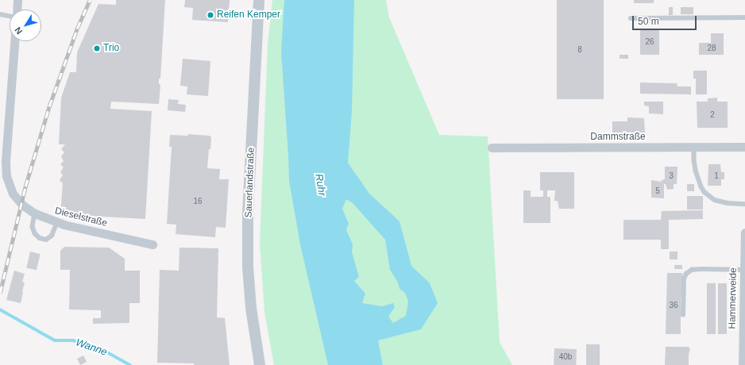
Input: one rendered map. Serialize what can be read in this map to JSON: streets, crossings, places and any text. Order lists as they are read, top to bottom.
{
  "streets": {
    "street": [
      "Dammstraße",
      "Sauerlandstraße",
      "Dieselstraße",
      "Hammerweide"
    ]
  },
  "water": ["Ruhr", "Wanne"],
  "places": ["Reifen Kemper", "Trio"],
  "house_numbers": [
    "26",
    "28",
    "8",
    "2",
    "3",
    "1",
    "5",
    "16",
    "36",
    "40b"
  ],
  "scale_bar": "50 m",
  "north": "bottom left"
}
